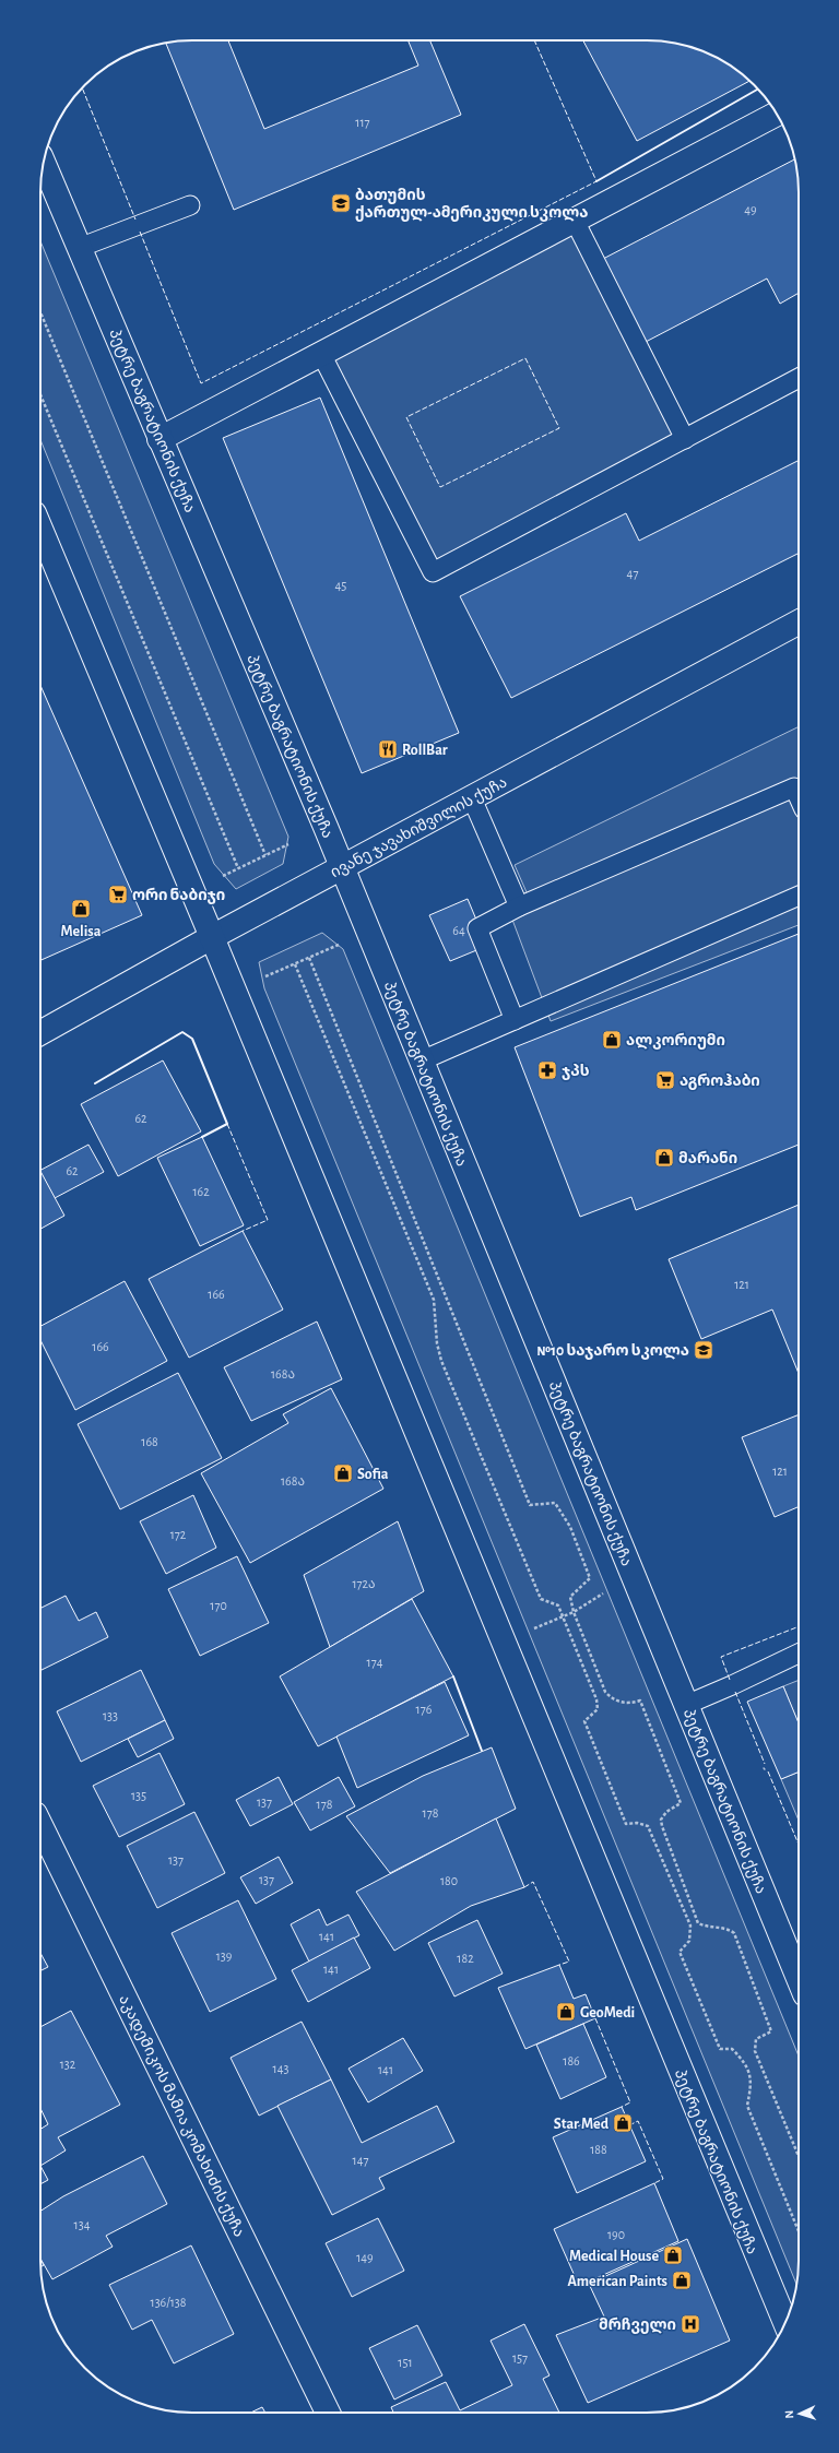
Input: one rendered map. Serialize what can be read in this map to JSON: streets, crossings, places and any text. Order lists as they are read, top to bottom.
{
  "streets": {
    "main road": ["პეტრე ბაგრატიონის ქუჩა", "ივანე ჯავახიშვილის ქუჩა", "აკადემიკოს მამია კომახიძის ქუჩა"]
  },
  "crossings": [
    ["პეტრე ბაგრატიონის ქუჩა", "ივანე ჯავახიშვილის ქუჩა"]
  ],
  "places": {
    "school or university": ["ბათუმის ქართულ-ამერიკული სკოლა", "№10 საჯარო სკოლა"],
    "restaurant": ["RollBar"],
    "supermarket": ["ორი ნაბიჯი", "აგროჰაბი"],
    "shop": [
      "Melisa",
      "ალკორიუმი",
      "მარანი",
      "Sofia",
      "GeoMedi",
      "Star Med",
      "Medical House",
      "American Paints"
    ],
    "pharmacy": ["ჯპს"],
    "hospital": ["მრჩველი"]
  },
  "house_numbers": [
    "117",
    "49",
    "47",
    "45",
    "64",
    "62",
    "62",
    "162",
    "121",
    "166",
    "166",
    "168ა",
    "168",
    "121",
    "168ა",
    "172",
    "172ა",
    "170",
    "174",
    "176",
    "133",
    "135",
    "137",
    "178",
    "178",
    "137",
    "137",
    "180",
    "141",
    "139",
    "182",
    "141",
    "186",
    "132",
    "143",
    "141",
    "188",
    "147",
    "134",
    "190",
    "149",
    "136/138",
    "157",
    "151"
  ],
  "north": "left"
}
